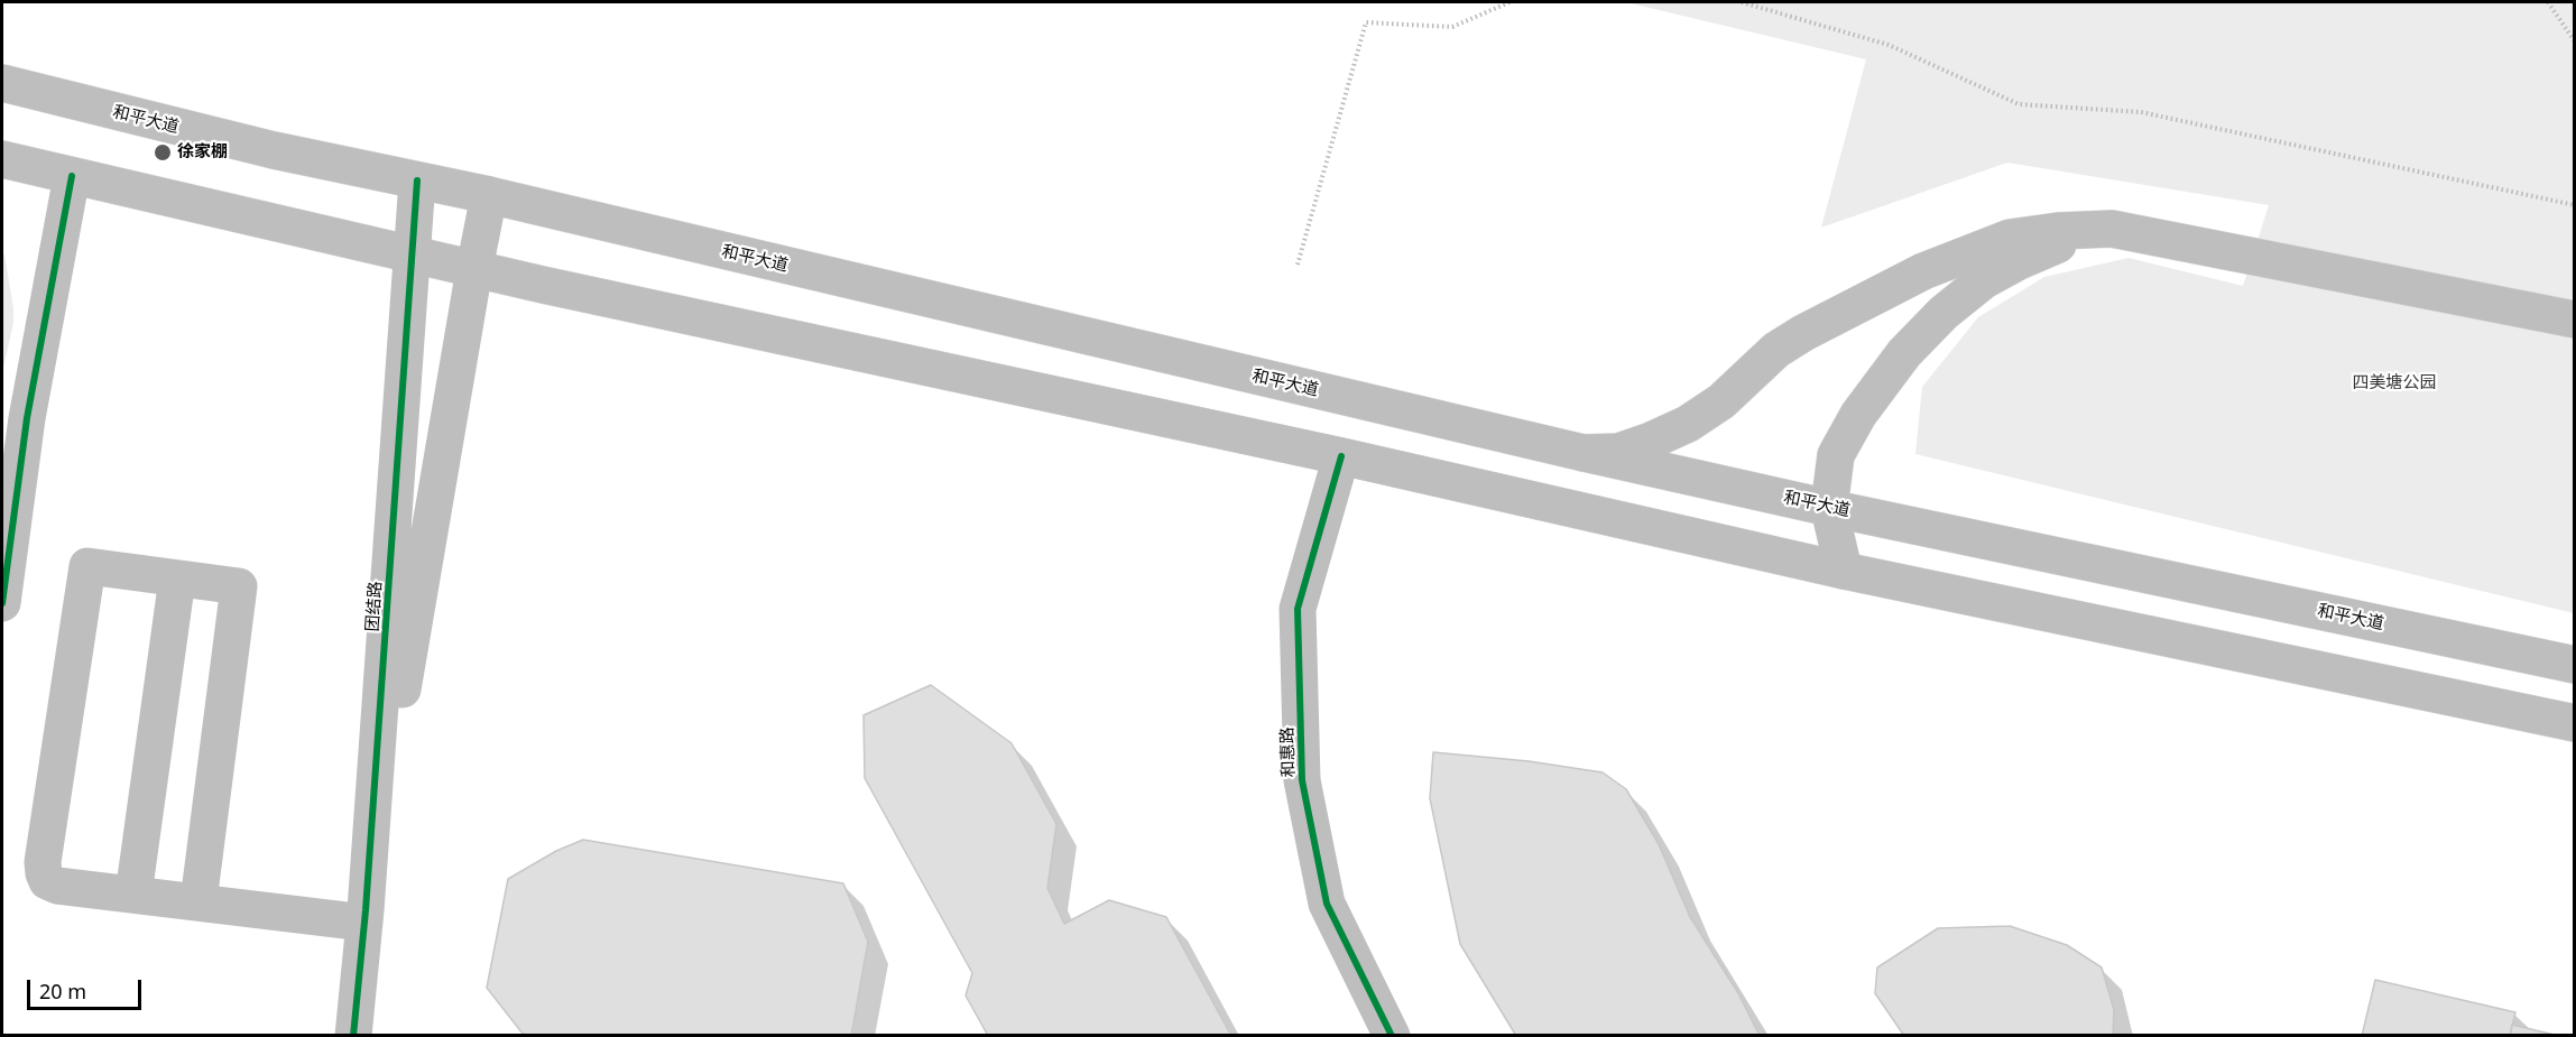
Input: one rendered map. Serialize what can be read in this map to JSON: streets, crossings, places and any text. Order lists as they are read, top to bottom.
{
  "streets": {
    "main road": ["和平大道", "团结路", "和惠路"]
  },
  "crossings": [
    ["和平大道", "团结路"]
  ],
  "parks": ["四美塘公园"],
  "places": ["徐家棚"],
  "scale_bar": "20 m"
}
